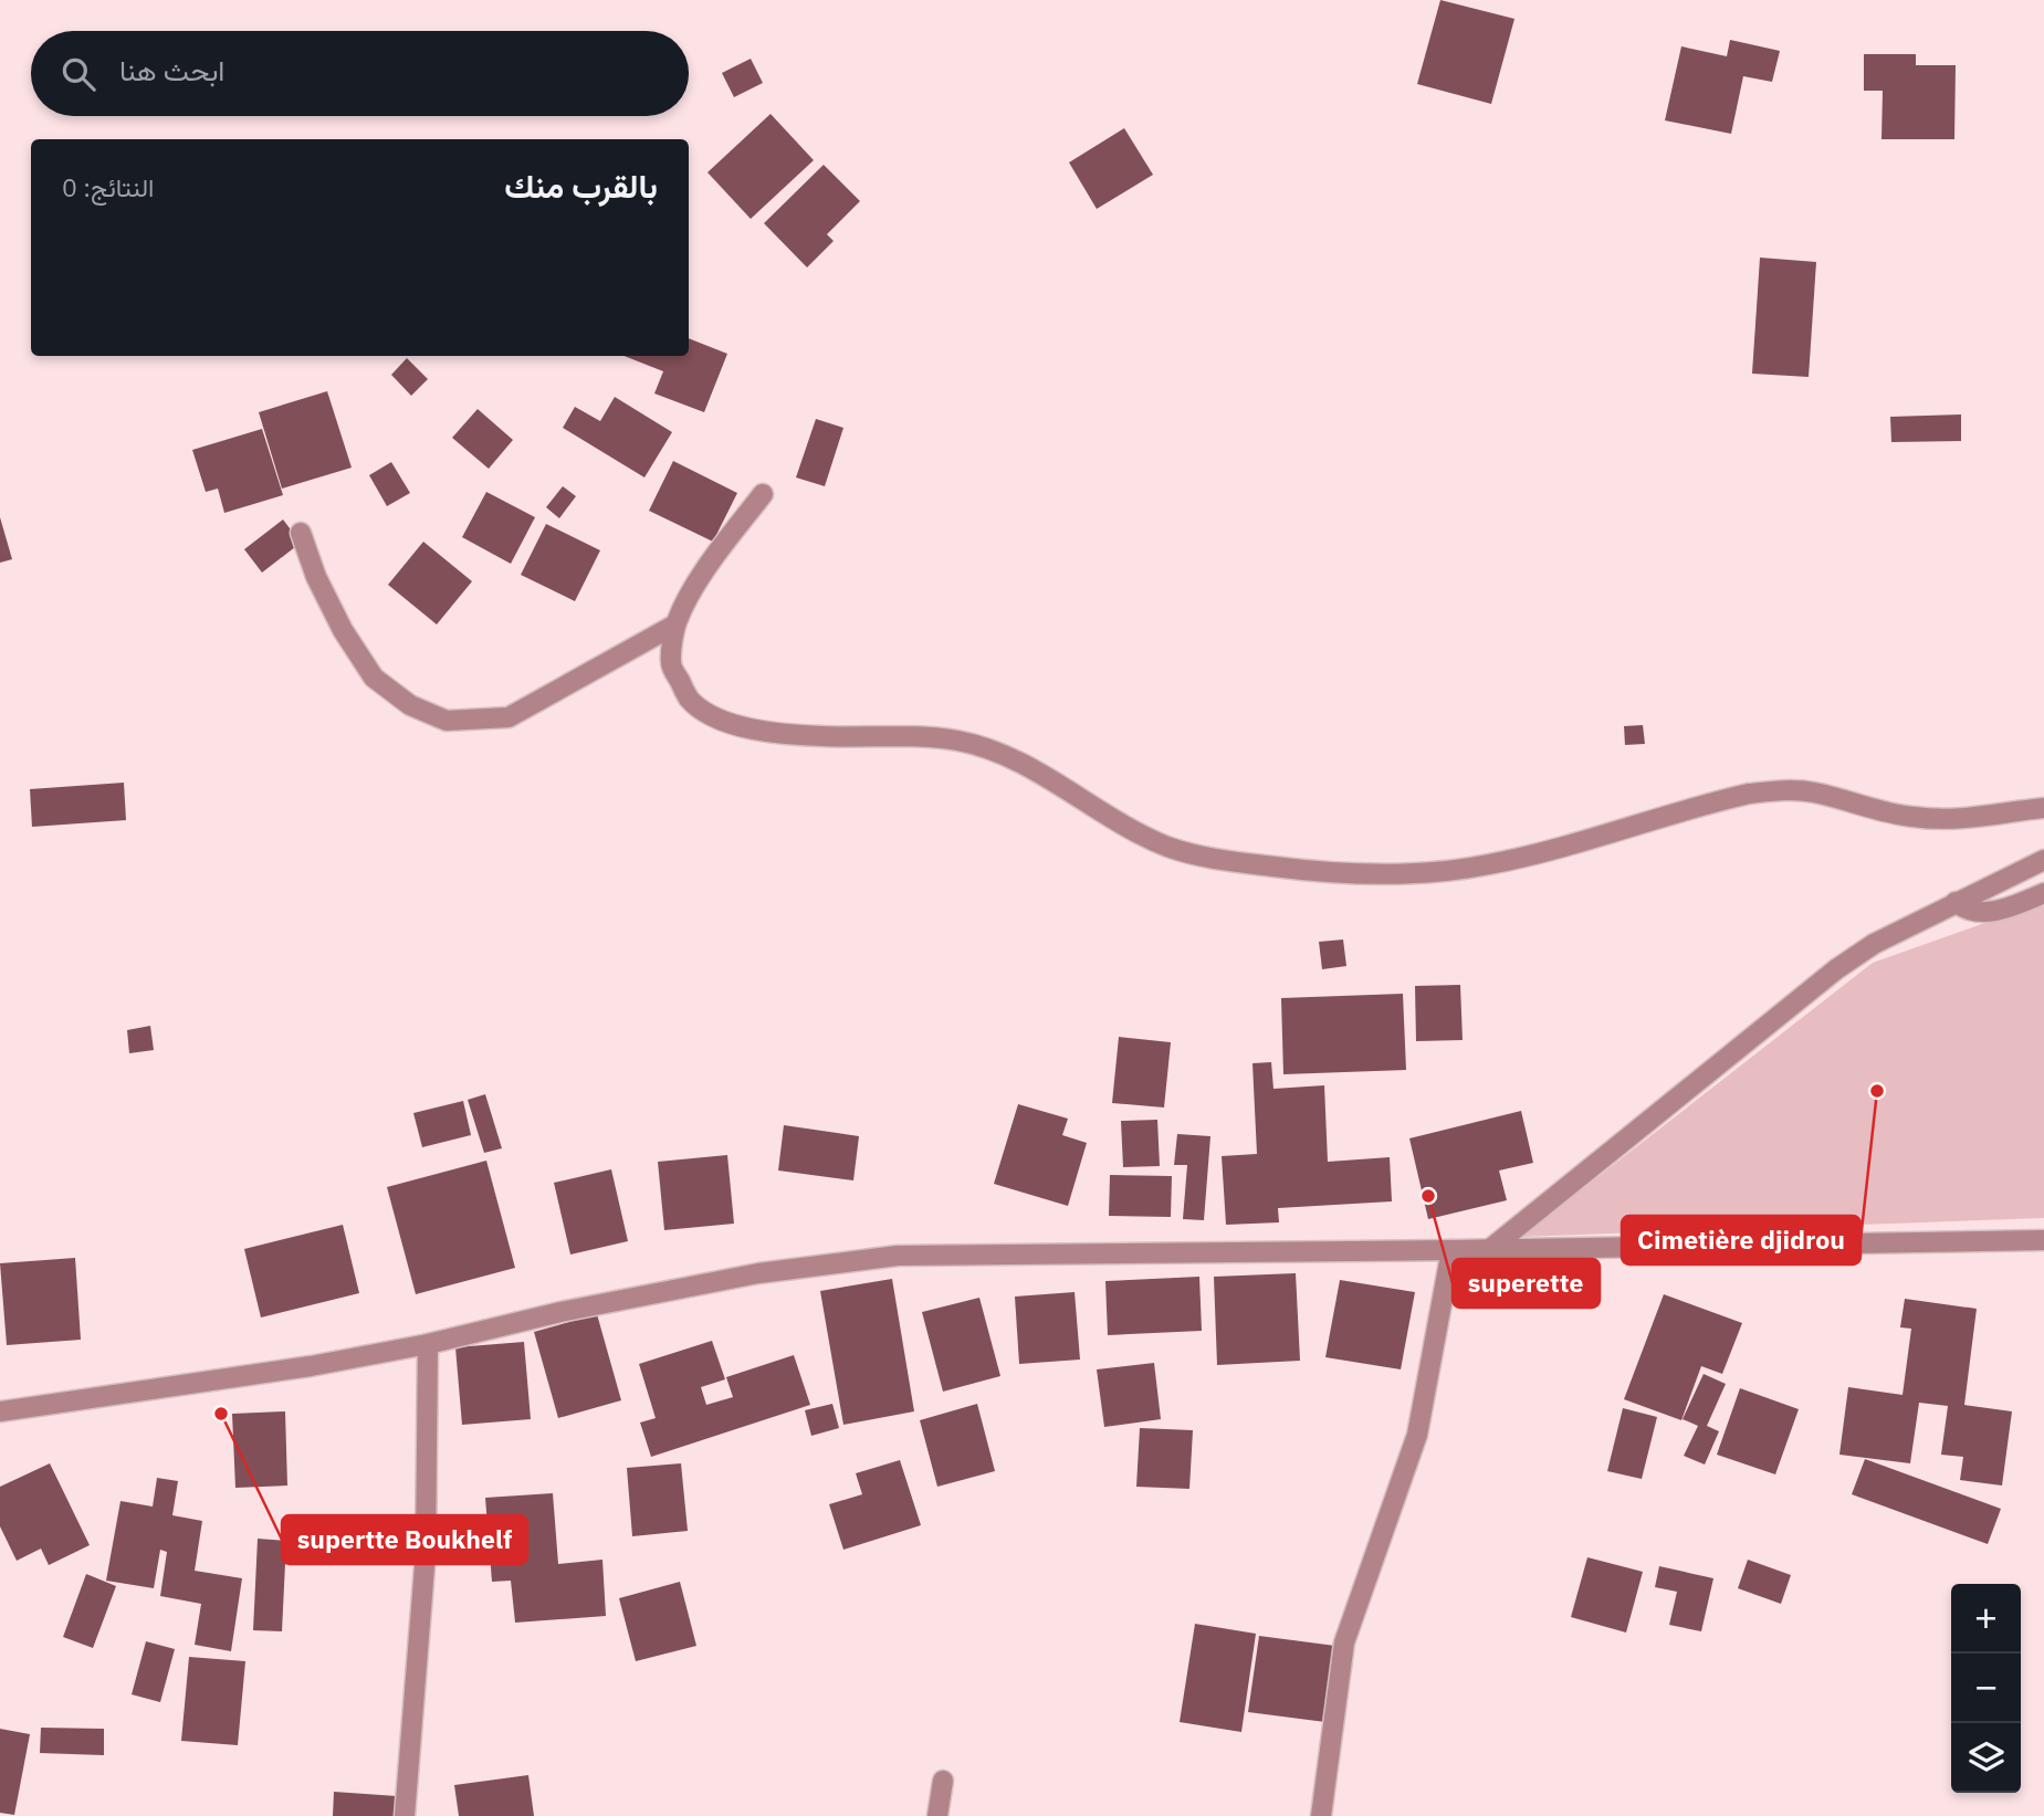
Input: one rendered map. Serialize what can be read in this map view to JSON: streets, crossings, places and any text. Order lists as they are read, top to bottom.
{
  "places": ["Cimetière djidrou", "superette", "supertte Boukhelf"],
  "page": {
    "search": "ابحث هنا",
    "heading": ["بالقرب منك", "النتائج: 0"],
    "map_buttons": ["+", "−"]
  }
}
